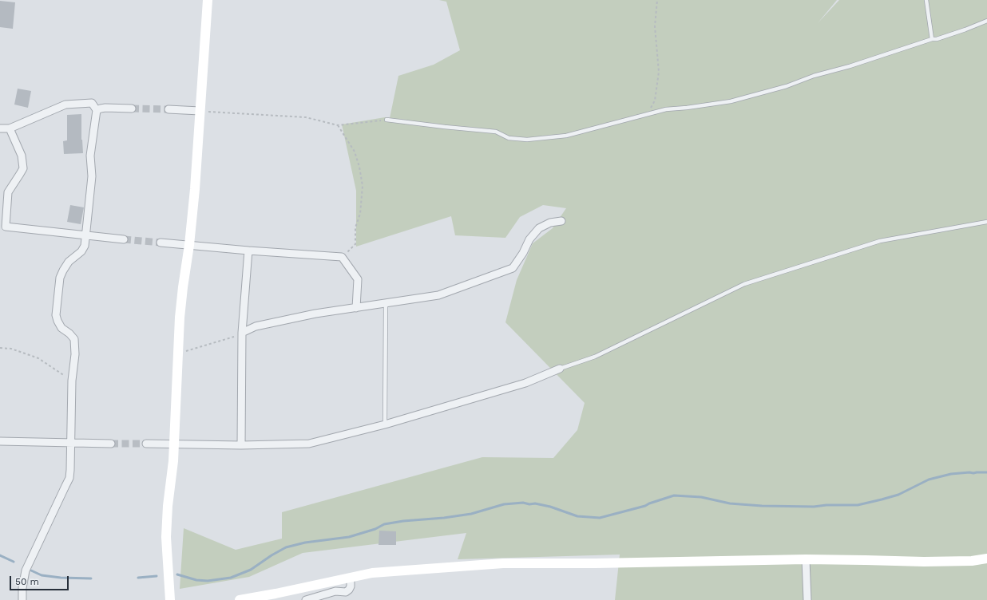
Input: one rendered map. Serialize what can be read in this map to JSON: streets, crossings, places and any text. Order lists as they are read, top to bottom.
{
  "scale_bar": "50 m"
}
